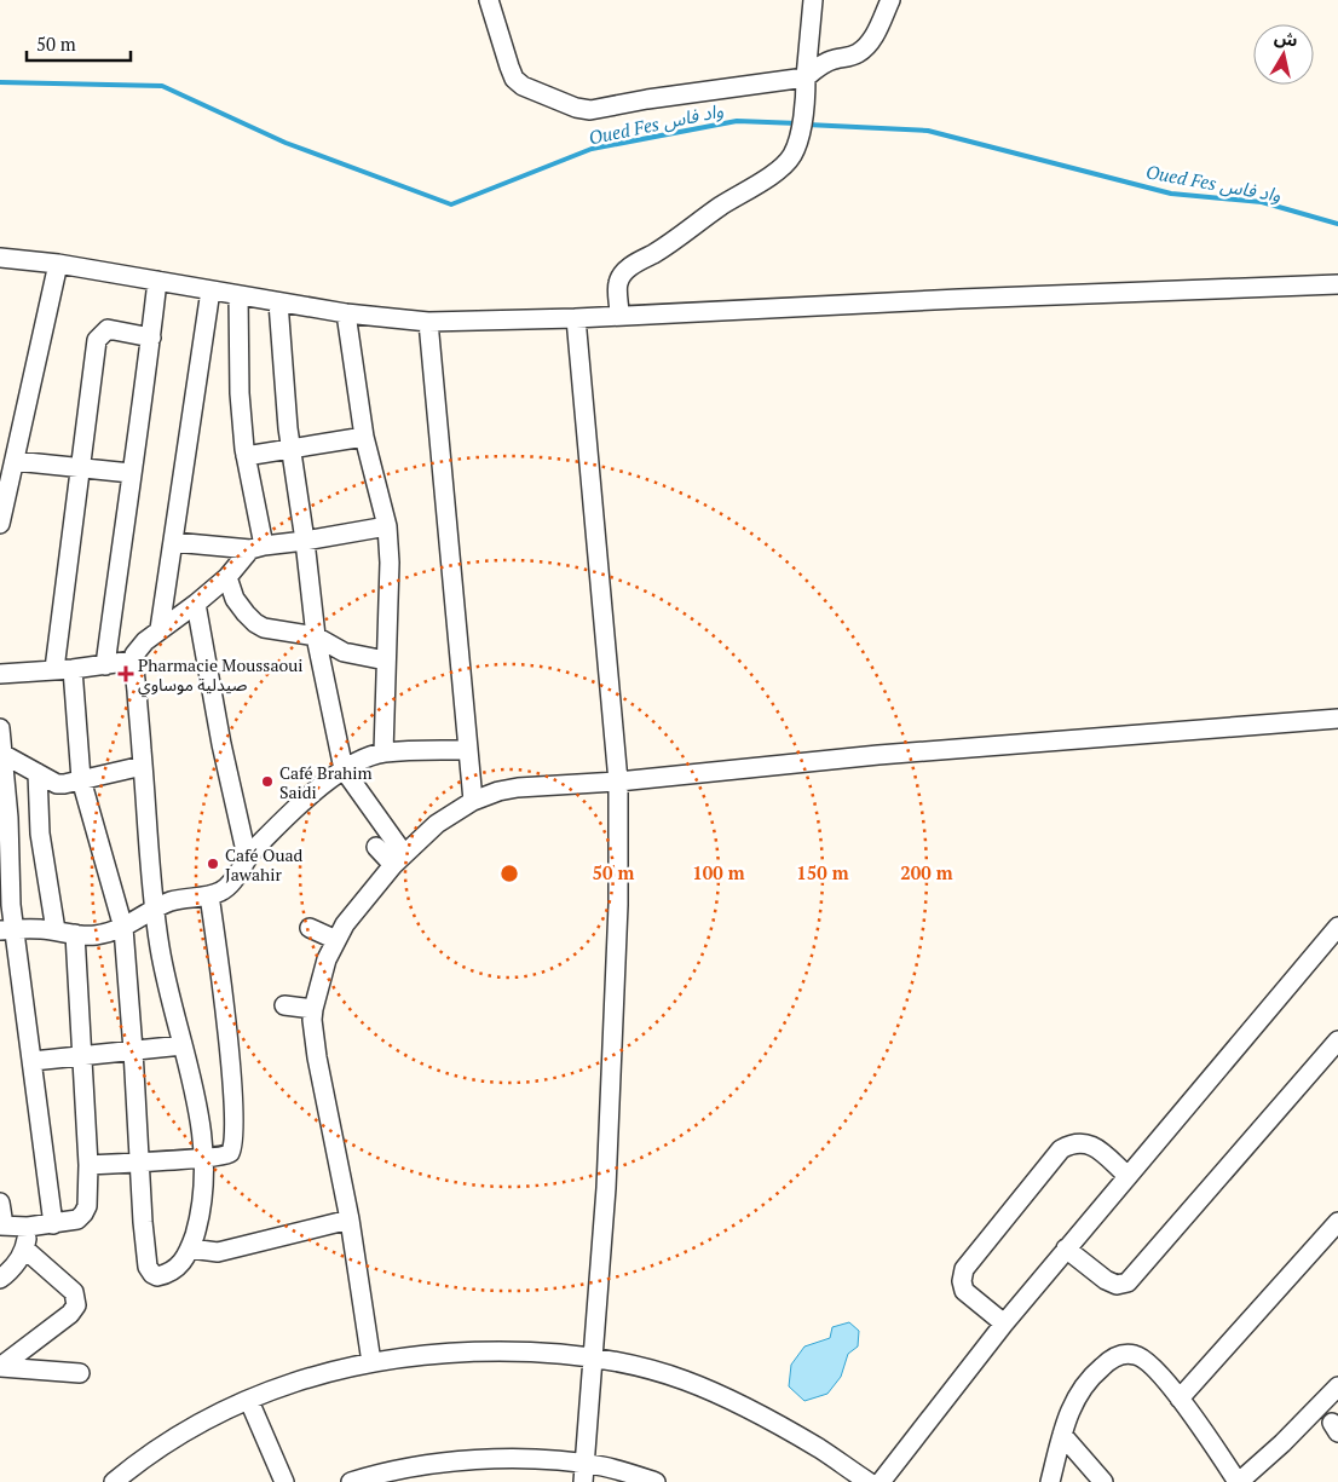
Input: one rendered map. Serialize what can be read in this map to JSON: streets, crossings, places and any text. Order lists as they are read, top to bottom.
{
  "water": ["Oued Fes واد فاس"],
  "places": {
    "health": ["Pharmacie Moussaoui صيدلية موساوي"],
    "other": ["Café Brahim Saidi", "Café Ouad Jawahir"]
  },
  "scale_bar": "50 m",
  "north": "top",
  "rings": [
    "50 m",
    "100 m",
    "150 m",
    "200 m"
  ]
}
